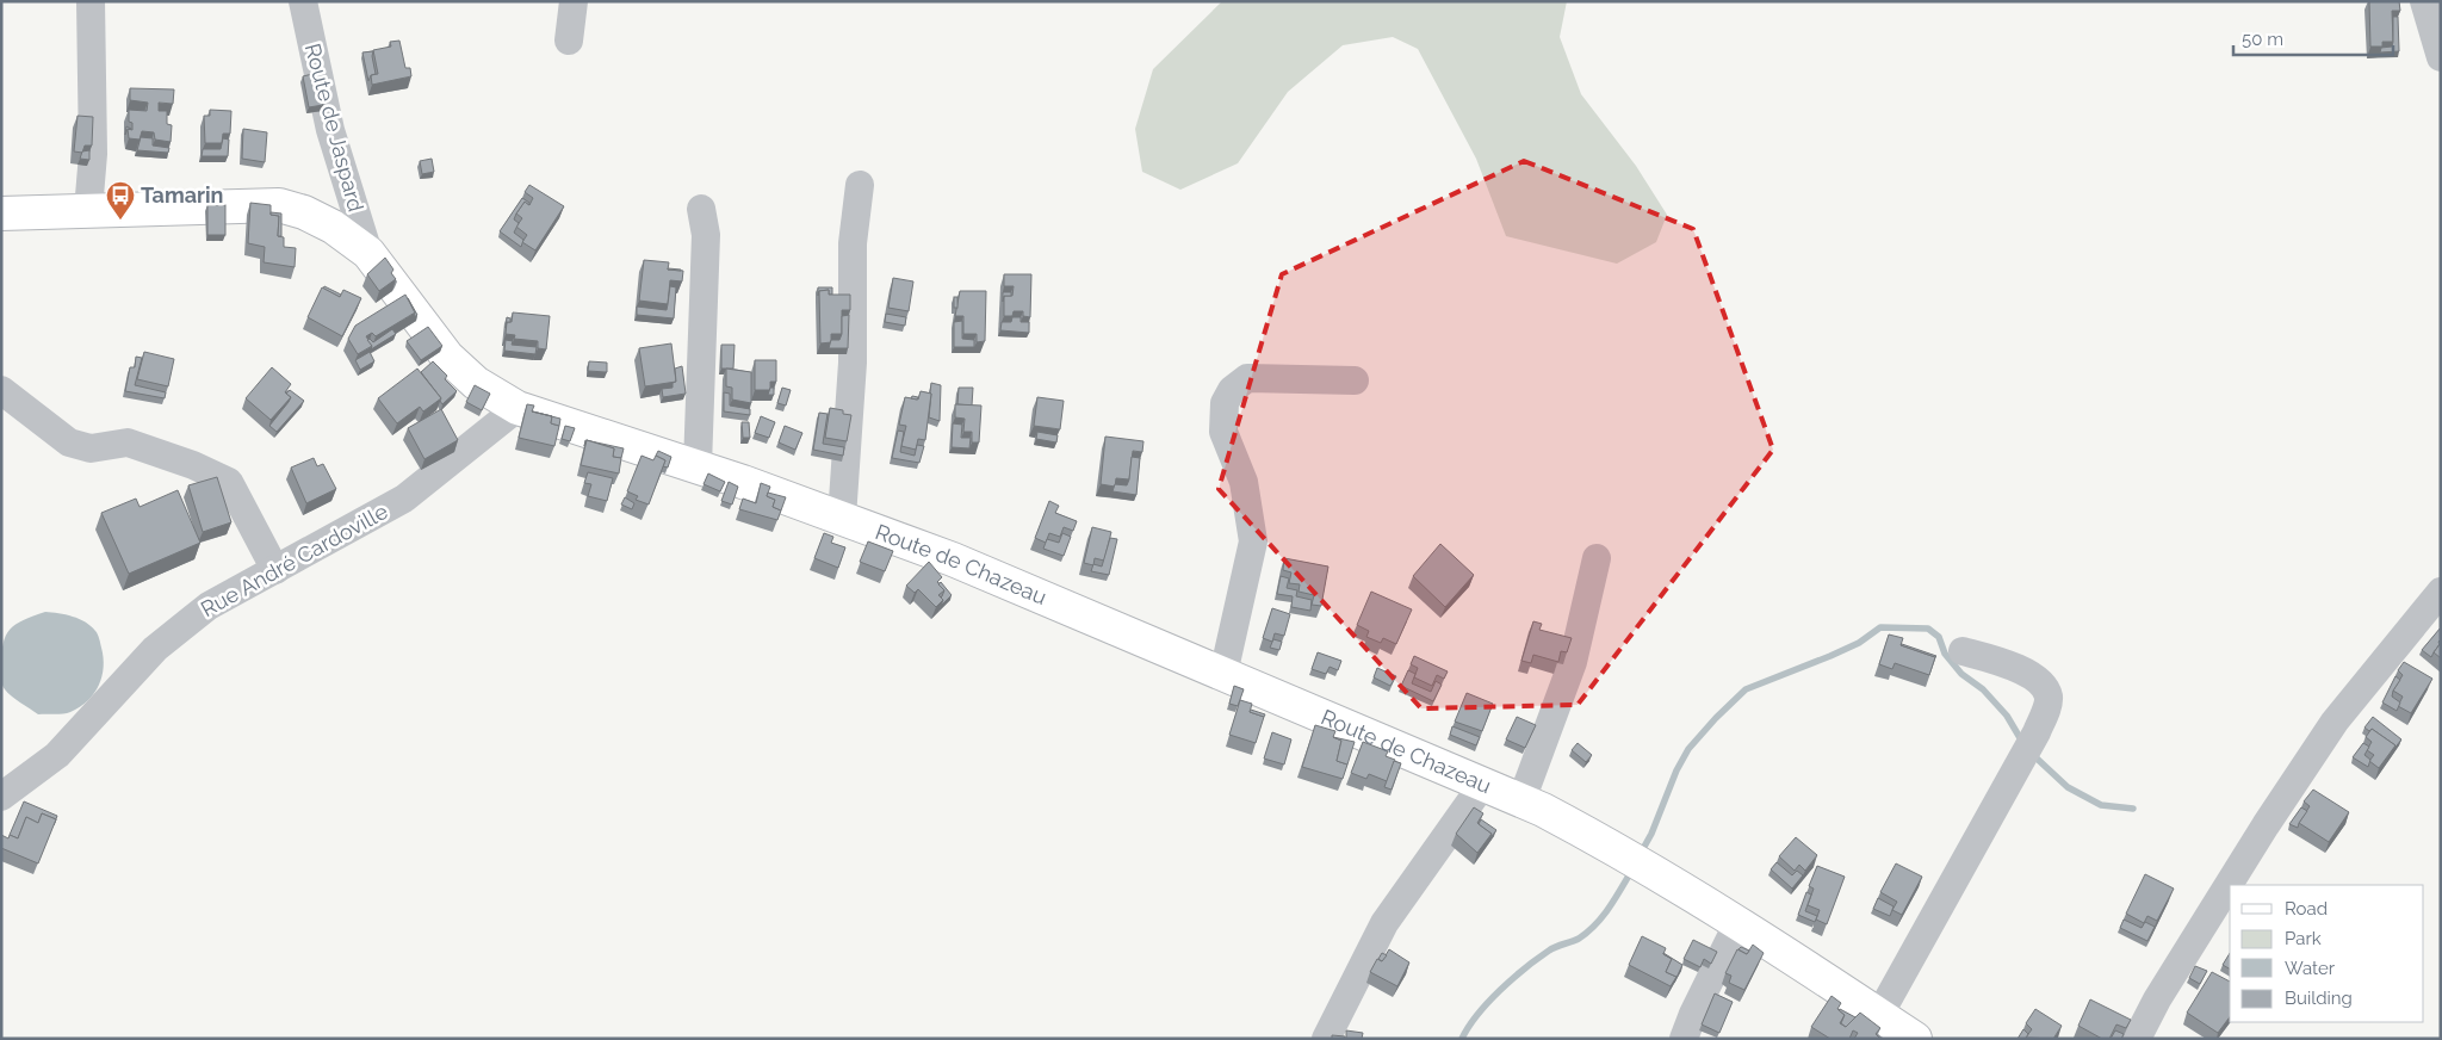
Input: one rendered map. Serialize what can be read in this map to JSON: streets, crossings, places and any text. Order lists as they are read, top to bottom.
{
  "streets": {
    "main road": ["Route de Chazeau"],
    "street": ["Route de Jaspard", "Rue André Cardoville"]
  },
  "crossings": [
    ["Route de Jaspard", "Route de Chazeau"],
    ["Rue André Cardoville", "Route de Chazeau"]
  ],
  "places": {
    "bus stop": ["Tamarin"]
  },
  "legend": [
    "Road",
    "Park",
    "Water",
    "Building"
  ],
  "scale_bar": "50 m"
}
